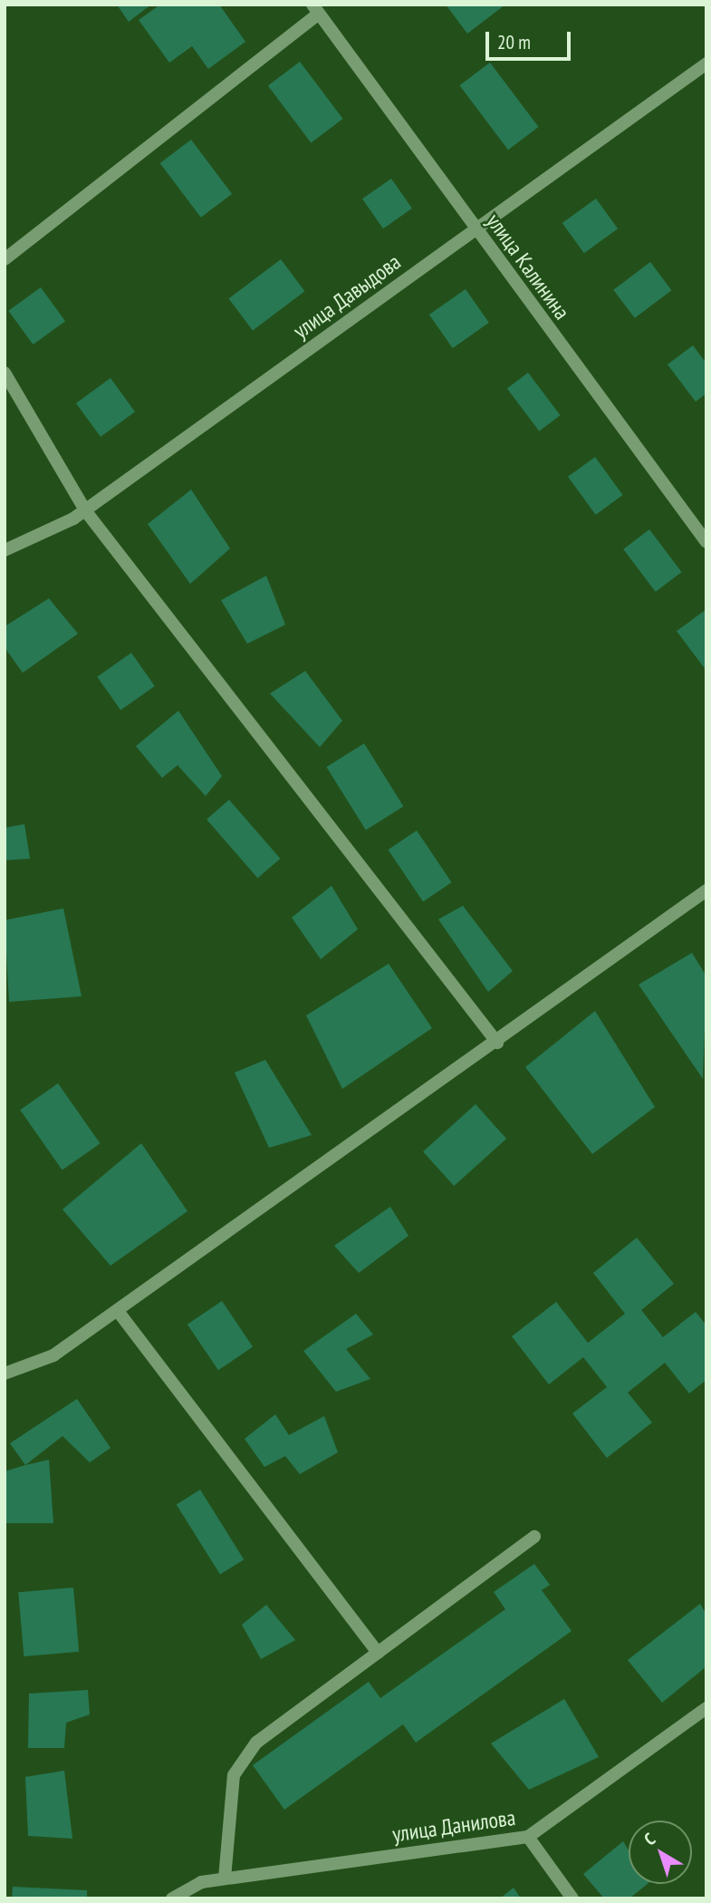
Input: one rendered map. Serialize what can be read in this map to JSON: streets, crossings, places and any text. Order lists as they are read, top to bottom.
{
  "streets": {
    "street": ["улица Калинина", "улица Давыдова", "улица Данилова"]
  },
  "crossings": [
    ["улица Калинина", "улица Давыдова"]
  ],
  "scale_bar": "20 m",
  "north": "top left"
}
